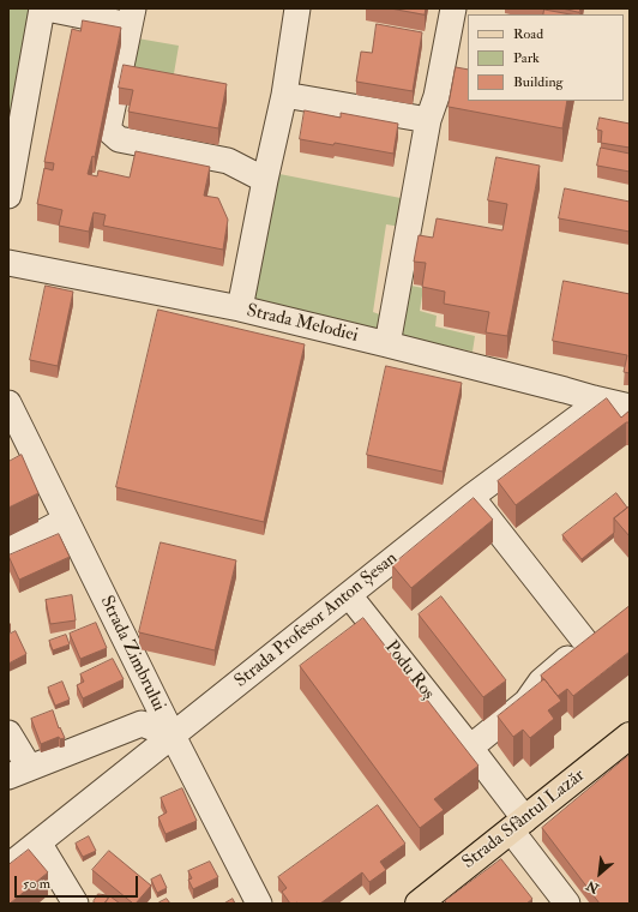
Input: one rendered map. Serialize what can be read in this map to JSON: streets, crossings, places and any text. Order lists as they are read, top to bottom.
{
  "streets": {
    "main road": ["Strada Sfântul Lazăr"],
    "street": [
      "Strada Melodiei",
      "Strada Profesor Anton Șesan",
      "Strada Zimbrului",
      "Podu Roș"
    ]
  },
  "crossings": [
    ["Strada Melodiei", "Strada Profesor Anton Șesan"],
    ["Strada Profesor Anton Șesan", "Strada Zimbrului"],
    ["Strada Profesor Anton Șesan", "Podu Roș"],
    ["Podu Roș", "Strada Sfântul Lazăr"]
  ],
  "legend": ["Road", "Park", "Building"],
  "scale_bar": "50 m",
  "north": "bottom left"
}
